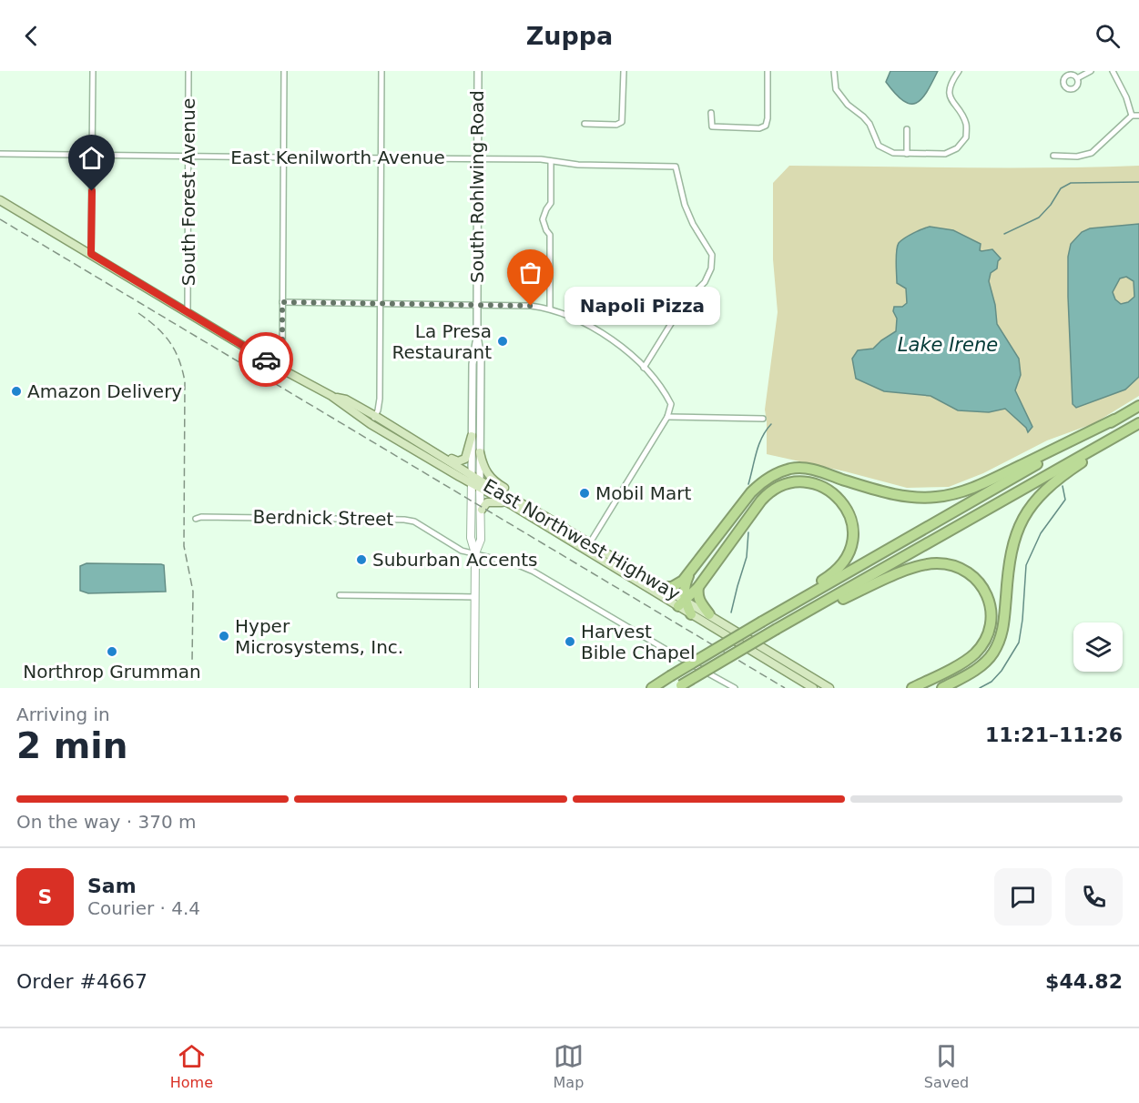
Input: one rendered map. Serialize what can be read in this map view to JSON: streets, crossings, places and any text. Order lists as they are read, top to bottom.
{
  "streets": {
    "main road": ["East Northwest Highway"],
    "street": [
      "East Kenilworth Avenue",
      "South Rohlwing Road",
      "South Forest Avenue",
      "Berdnick Street"
    ]
  },
  "crossings": [
    ["East Kenilworth Avenue", "South Rohlwing Road"],
    ["East Kenilworth Avenue", "South Forest Avenue"],
    ["South Rohlwing Road", "East Northwest Highway"],
    ["South Forest Avenue", "East Northwest Highway"]
  ],
  "water": ["Lake Irene"],
  "places": [
    "Napoli Pizza",
    "La Presa Restaurant",
    "Amazon Delivery",
    "Mobil Mart",
    "Suburban Accents",
    "Hyper Microsystems, Inc.",
    "Harvest Bible Chapel",
    "Northrop Grumman"
  ],
  "page": {
    "header": "Zuppa",
    "bubble": "Napoli Pizza",
    "heading": ["2 min", "Arriving in", "11:21–11:26"],
    "panel": [
      "Sam",
      "Courier · 4.4",
      "Order #4667",
      "$44.82"
    ],
    "bar": "On the way · 370 m",
    "round": "S",
    "tabs": ["Home", "Map", "Saved"]
  }
}
